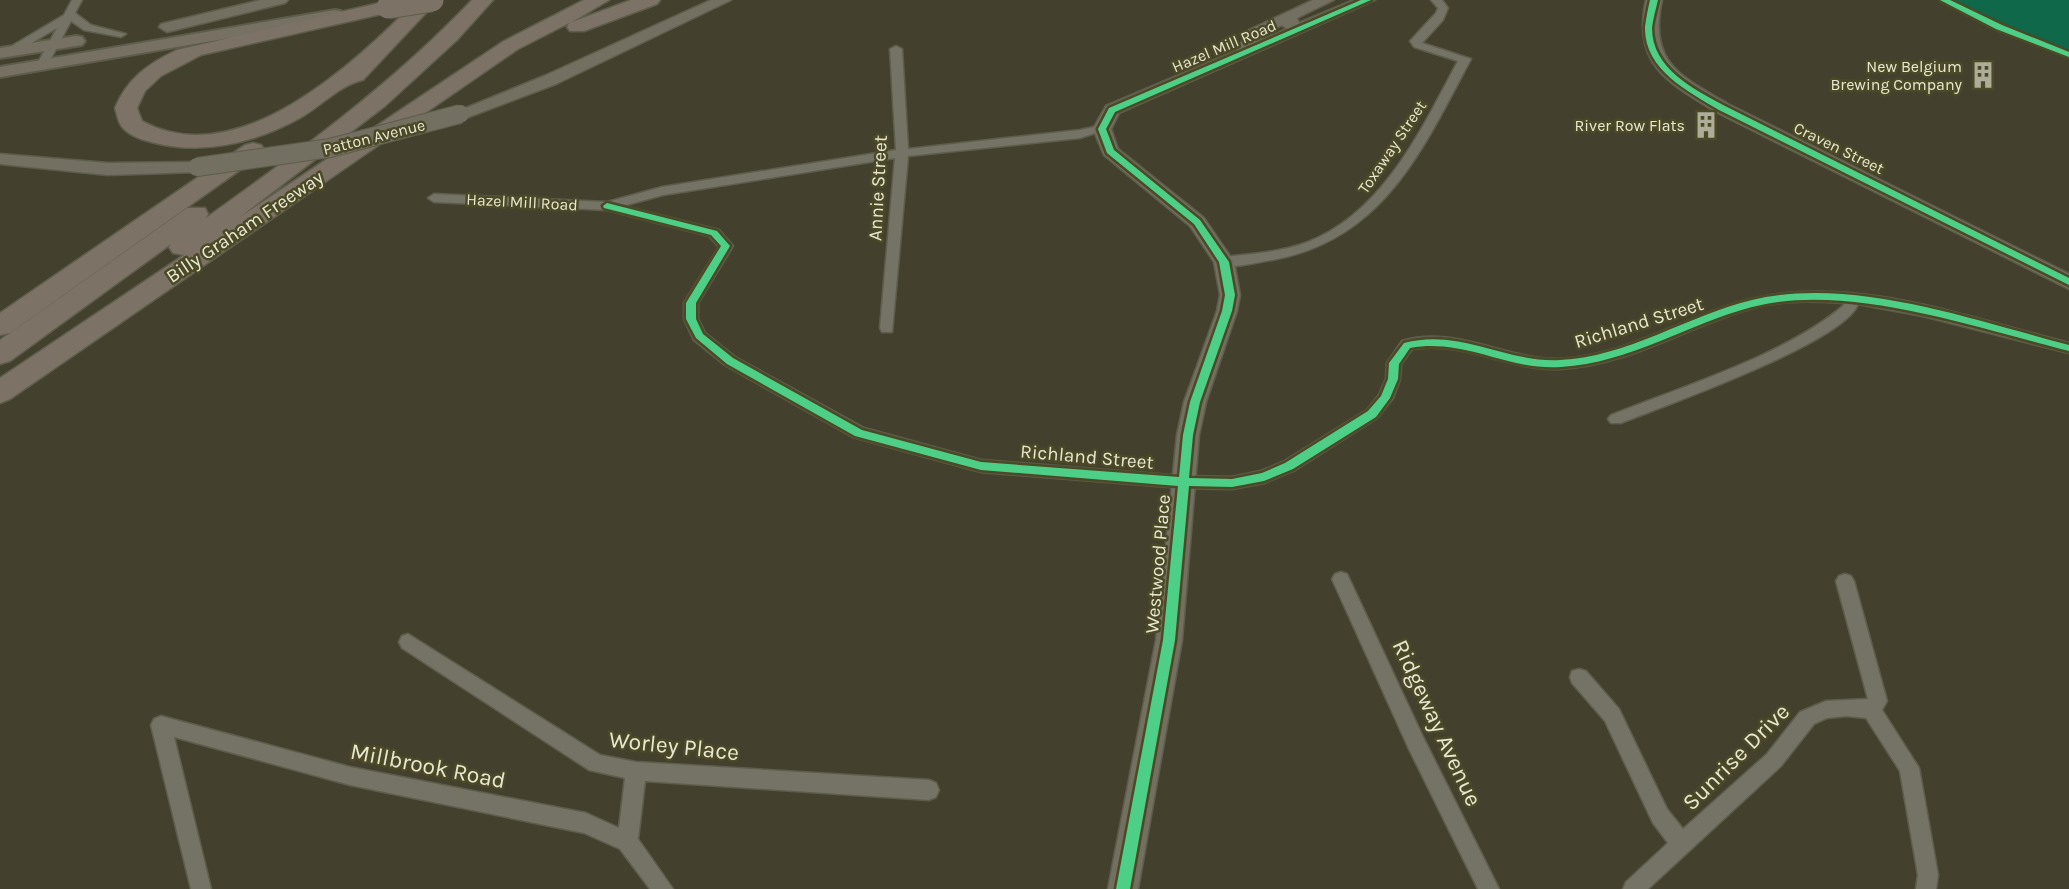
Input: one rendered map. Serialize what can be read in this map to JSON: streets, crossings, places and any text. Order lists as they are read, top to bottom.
{
  "streets": {
    "highway": ["Billy Graham Freeway"],
    "street": [
      "Hazel Mill Road",
      "Patton Avenue",
      "Toxaway Street",
      "Craven Street",
      "Annie Street",
      "Richland Street",
      "Westwood Place",
      "Ridgeway Avenue",
      "Worley Place",
      "Sunrise Drive",
      "Millbrook Road"
    ]
  },
  "crossings": [
    ["Hazel Mill Road", "Annie Street"],
    ["Hazel Mill Road", "Richland Street"],
    ["Hazel Mill Road", "Westwood Place"],
    ["Toxaway Street", "Westwood Place"],
    ["Richland Street", "Westwood Place"]
  ],
  "places": {
    "building": ["New Belgium Brewing Company", "River Row Flats"]
  }
}
